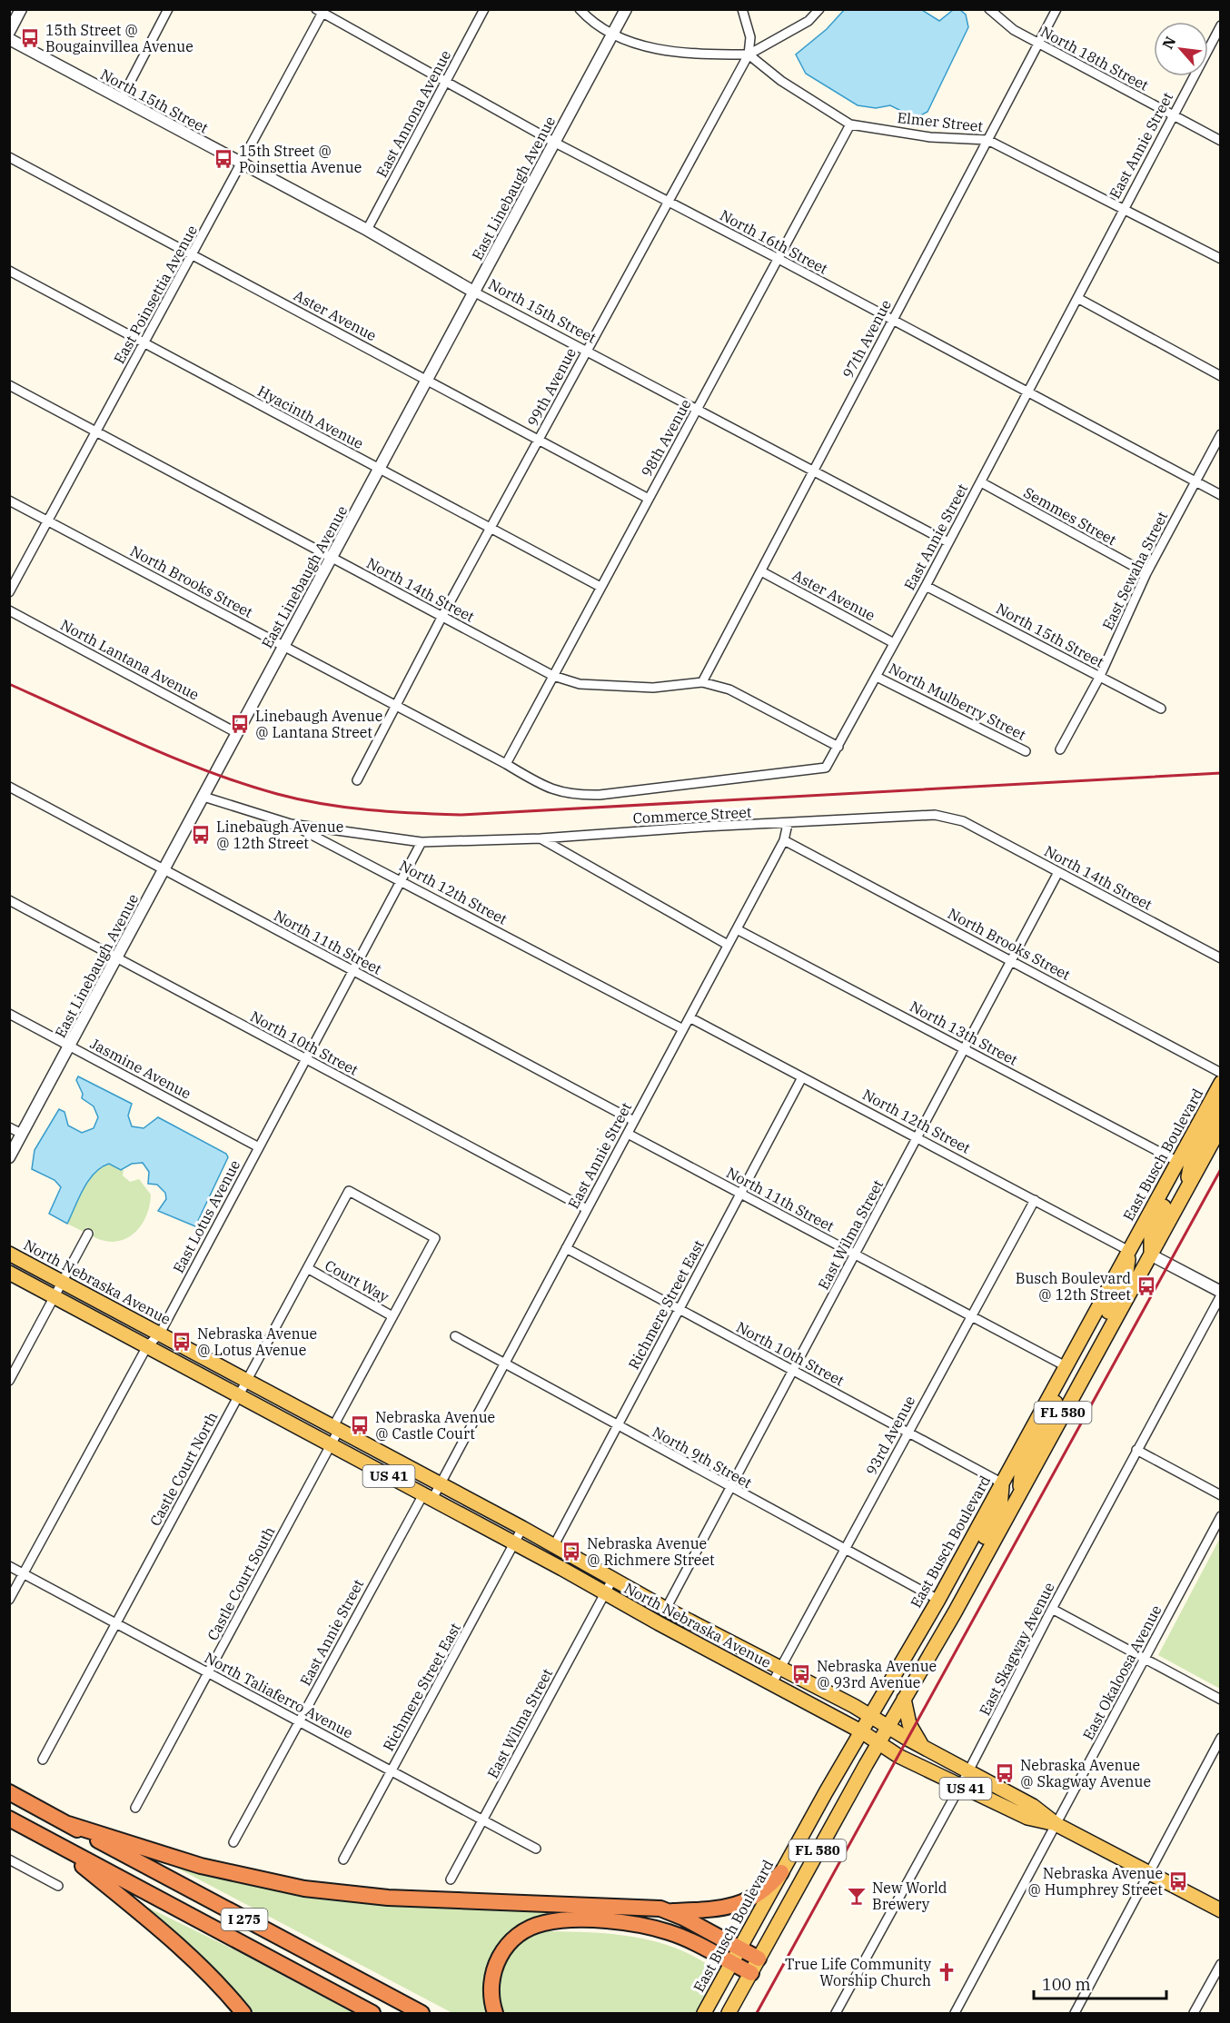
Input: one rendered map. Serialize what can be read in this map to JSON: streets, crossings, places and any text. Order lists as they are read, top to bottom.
{
  "streets": {
    "highway": ["I 275"],
    "main road": [
      "East Busch Boulevard",
      "North Nebraska Avenue",
      "FL 580",
      "US 41"
    ],
    "street": [
      "North 18th Street",
      "North 15th Street",
      "East Annona Avenue",
      "Elmer Street",
      "East Annie Street",
      "East Linebaugh Avenue",
      "North 16th Street",
      "East Poinsettia Avenue",
      "Aster Avenue",
      "97th Avenue",
      "99th Avenue",
      "Hyacinth Avenue",
      "98th Avenue",
      "Semmes Street",
      "East Sewaha Street",
      "North Brooks Street",
      "North 14th Street",
      "North Lantana Avenue",
      "North Mulberry Street",
      "Commerce Street",
      "North 12th Street",
      "North 11th Street",
      "North 13th Street",
      "North 10th Street",
      "Jasmine Avenue",
      "East Lotus Avenue",
      "East Wilma Street",
      "Court Way",
      "Richmere Street East",
      "93rd Avenue",
      "North 9th Street",
      "Castle Court North",
      "Castle Court South",
      "East Skagway Avenue",
      "East Okaloosa Avenue",
      "North Taliaferro Avenue"
    ]
  },
  "crossings": [
    ["North 18th Street", "East Annie Street"],
    ["North 18th Street", "97th Avenue"],
    ["North 15th Street", "East Annona Avenue"],
    ["North 15th Street", "East Annie Street"],
    ["North 15th Street", "East Linebaugh Avenue"],
    ["North 15th Street", "East Poinsettia Avenue"],
    ["North 15th Street", "97th Avenue"],
    ["North 15th Street", "99th Avenue"],
    ["North 15th Street", "98th Avenue"],
    ["North 15th Street", "East Sewaha Street"],
    ["East Annona Avenue", "North 16th Street"],
    ["Elmer Street", "East Annie Street"],
    ["Elmer Street", "97th Avenue"],
    ["Elmer Street", "99th Avenue"],
    ["Elmer Street", "98th Avenue"],
    ["East Annie Street", "North 16th Street"],
    ["East Annie Street", "Aster Avenue"],
    ["East Annie Street", "98th Avenue"],
    ["East Annie Street", "Semmes Street"],
    ["East Annie Street", "North Brooks Street"],
    ["East Annie Street", "North 14th Street"],
    ["East Annie Street", "North Mulberry Street"],
    ["East Annie Street", "Commerce Street"],
    ["East Annie Street", "North 12th Street"],
    ["East Annie Street", "North 11th Street"],
    ["East Annie Street", "North 13th Street"],
    ["East Annie Street", "North 10th Street"],
    ["East Annie Street", "North Nebraska Avenue"],
    ["East Annie Street", "North 9th Street"],
    ["East Annie Street", "North Taliaferro Avenue"],
    ["East Linebaugh Avenue", "North 16th Street"],
    ["East Linebaugh Avenue", "Aster Avenue"],
    ["East Linebaugh Avenue", "Hyacinth Avenue"],
    ["East Linebaugh Avenue", "North Brooks Street"],
    ["East Linebaugh Avenue", "North 14th Street"],
    ["East Linebaugh Avenue", "North Lantana Avenue"],
    ["East Linebaugh Avenue", "North 12th Street"],
    ["East Linebaugh Avenue", "North 11th Street"],
    ["East Linebaugh Avenue", "North 10th Street"],
    ["East Linebaugh Avenue", "Jasmine Avenue"],
    ["North 16th Street", "East Poinsettia Avenue"],
    ["North 16th Street", "97th Avenue"],
    ["North 16th Street", "99th Avenue"],
    ["North 16th Street", "98th Avenue"],
    ["North 16th Street", "East Sewaha Street"],
    ["East Poinsettia Avenue", "Aster Avenue"],
    ["East Poinsettia Avenue", "Hyacinth Avenue"],
    ["East Poinsettia Avenue", "North Brooks Street"],
    ["East Poinsettia Avenue", "North 14th Street"],
    ["Aster Avenue", "97th Avenue"],
    ["Aster Avenue", "99th Avenue"],
    ["Aster Avenue", "98th Avenue"],
    ["97th Avenue", "North 14th Street"],
    ["99th Avenue", "Hyacinth Avenue"],
    ["99th Avenue", "North Brooks Street"],
    ["99th Avenue", "North 14th Street"],
    ["Hyacinth Avenue", "98th Avenue"],
    ["98th Avenue", "North Brooks Street"],
    ["98th Avenue", "North 14th Street"],
    ["Semmes Street", "East Sewaha Street"],
    ["North Brooks Street", "East Wilma Street"],
    ["North 14th Street", "Commerce Street"],
    ["North 14th Street", "East Wilma Street"],
    ["Commerce Street", "North 12th Street"],
    ["Commerce Street", "East Lotus Avenue"],
    ["North 12th Street", "East Busch Boulevard"],
    ["North 12th Street", "East Lotus Avenue"],
    ["North 12th Street", "East Wilma Street"],
    ["North 12th Street", "Richmere Street East"],
    ["North 12th Street", "93rd Avenue"],
    ["North 11th Street", "East Busch Boulevard"],
    ["North 11th Street", "East Lotus Avenue"],
    ["North 11th Street", "East Wilma Street"],
    ["North 11th Street", "Richmere Street East"],
    ["North 11th Street", "93rd Avenue"],
    ["North 13th Street", "East Busch Boulevard"],
    ["North 13th Street", "East Wilma Street"],
    ["North 10th Street", "East Busch Boulevard"],
    ["North 10th Street", "East Lotus Avenue"],
    ["North 10th Street", "East Wilma Street"],
    ["North 10th Street", "Richmere Street East"],
    ["North 10th Street", "93rd Avenue"],
    ["Jasmine Avenue", "East Lotus Avenue"],
    ["East Busch Boulevard", "North Nebraska Avenue"],
    ["East Busch Boulevard", "North 9th Street"],
    ["East Lotus Avenue", "North Nebraska Avenue"],
    ["East Lotus Avenue", "North Taliaferro Avenue"],
    ["East Wilma Street", "North Nebraska Avenue"],
    ["East Wilma Street", "North 9th Street"],
    ["East Wilma Street", "North Taliaferro Avenue"],
    ["Court Way", "Castle Court North"],
    ["Court Way", "Castle Court South"],
    ["North Nebraska Avenue", "Richmere Street East"],
    ["North Nebraska Avenue", "FL 580"],
    ["North Nebraska Avenue", "93rd Avenue"],
    ["North Nebraska Avenue", "Castle Court North"],
    ["North Nebraska Avenue", "Castle Court South"],
    ["North Nebraska Avenue", "East Skagway Avenue"],
    ["North Nebraska Avenue", "East Okaloosa Avenue"],
    ["Richmere Street East", "North 9th Street"],
    ["Richmere Street East", "North Taliaferro Avenue"],
    ["93rd Avenue", "North 9th Street"],
    ["Castle Court North", "Castle Court South"],
    ["Castle Court North", "North Taliaferro Avenue"],
    ["Castle Court South", "North Taliaferro Avenue"]
  ],
  "places": {
    "bus stop": [
      "15th Street @ Bougainvillea Avenue",
      "15th Street @ Poinsettia Avenue",
      "Linebaugh Avenue @ Lantana Street",
      "Linebaugh Avenue @ 12th Street",
      "Busch Boulevard @ 12th Street",
      "Nebraska Avenue @ Lotus Avenue",
      "Nebraska Avenue @ Castle Court",
      "Nebraska Avenue @ Richmere Street",
      "Nebraska Avenue @ 93rd Avenue",
      "Nebraska Avenue @ Skagway Avenue",
      "Nebraska Avenue @ Humphrey Street"
    ],
    "bar": ["New World Brewery"],
    "church": ["True Life Community Worship Church"]
  },
  "scale_bar": "100 m",
  "north": "top left"
}
